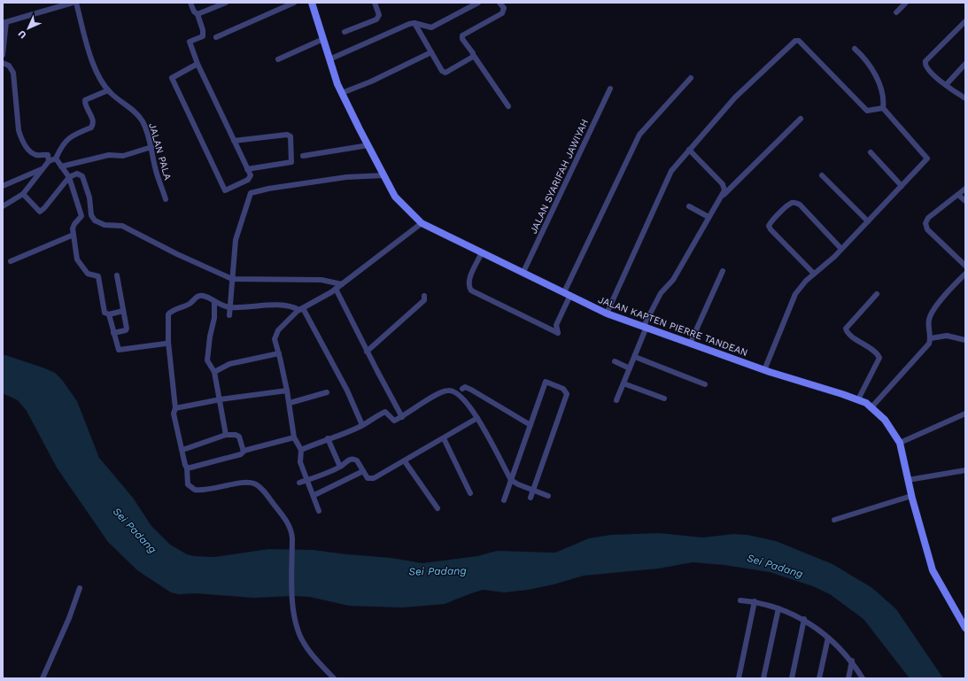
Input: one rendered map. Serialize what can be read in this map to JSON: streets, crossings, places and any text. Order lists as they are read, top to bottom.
{
  "streets": {
    "main road": ["JALAN KAPTEN PIERRE TANDEAN"],
    "street": ["JALAN PALA", "JALAN SYARIFAH JAWIYAH"]
  },
  "crossings": [
    ["JALAN SYARIFAH JAWIYAH", "JALAN KAPTEN PIERRE TANDEAN"]
  ],
  "water": ["Sei Padang"],
  "north": "bottom left"
}
